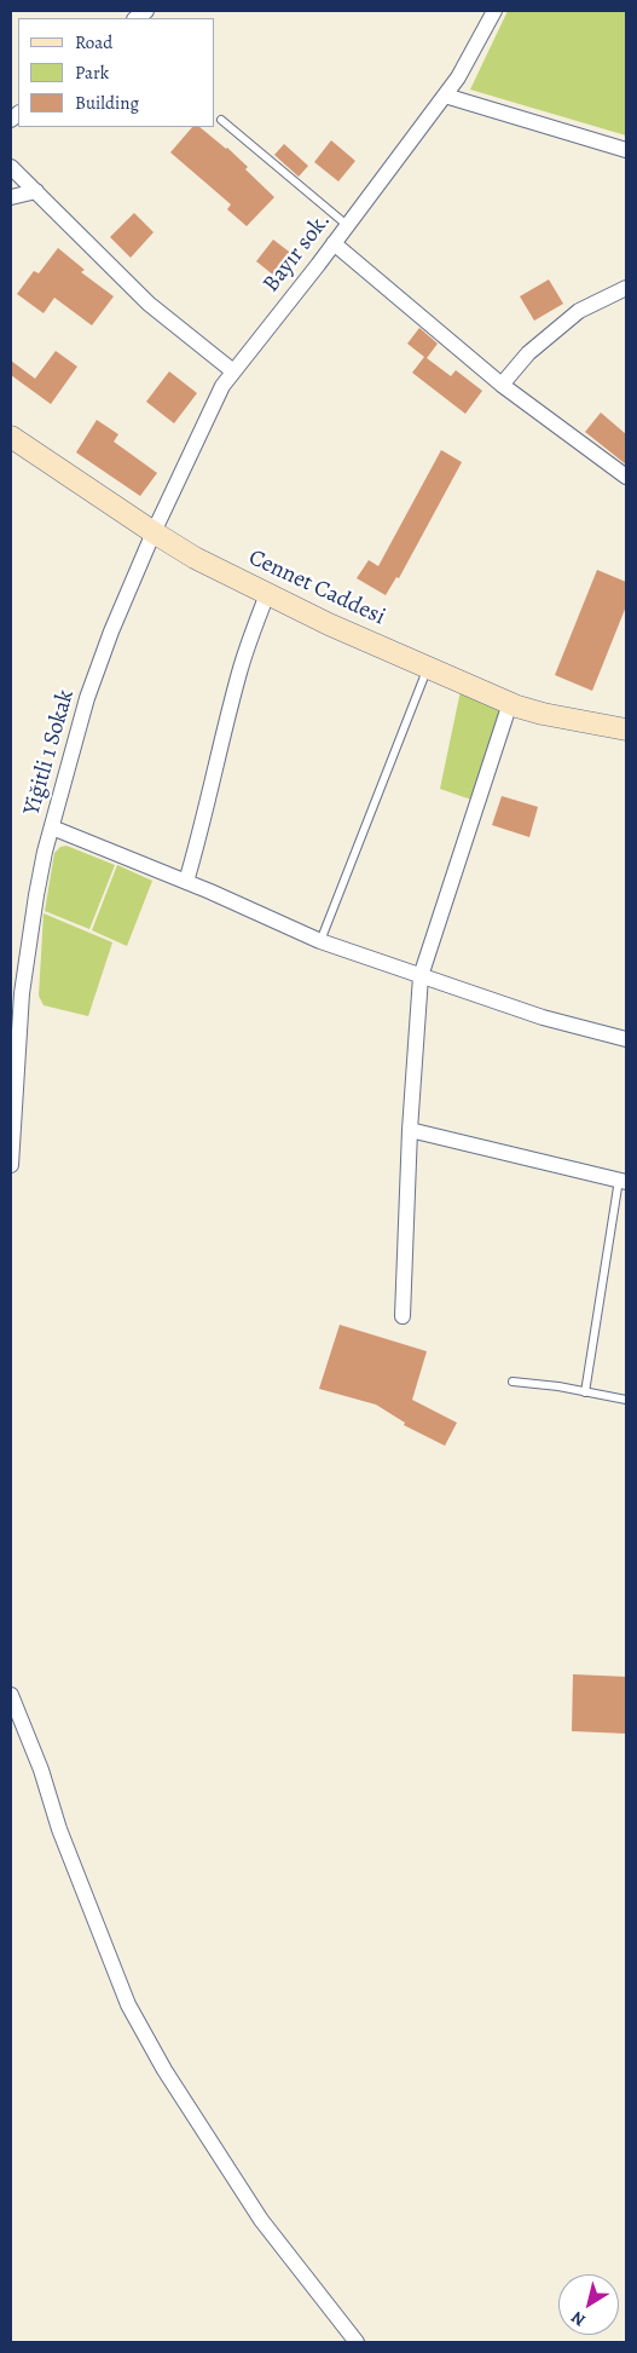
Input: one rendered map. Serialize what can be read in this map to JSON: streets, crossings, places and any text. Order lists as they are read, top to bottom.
{
  "streets": {
    "street": ["Bayır sok.", "Cennet Caddesi", "Yiğitli 1 Sokak"]
  },
  "crossings": [
    ["Bayır sok.", "Cennet Caddesi"],
    ["Bayır sok.", "Yiğitli 1 Sokak"],
    ["Cennet Caddesi", "Yiğitli 1 Sokak"]
  ],
  "legend": ["Road", "Park", "Building"],
  "north": "bottom left"
}
